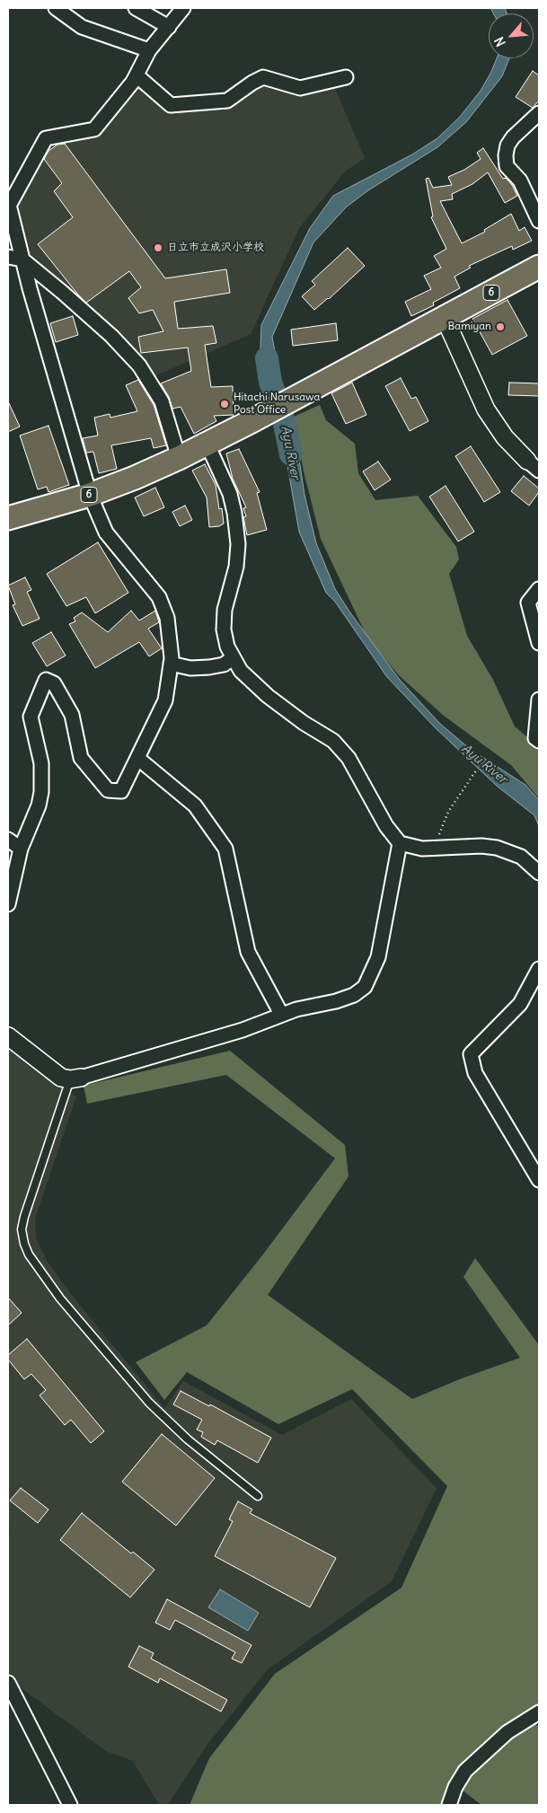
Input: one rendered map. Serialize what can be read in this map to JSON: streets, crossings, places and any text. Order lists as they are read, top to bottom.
{
  "streets": {
    "highway": ["6"]
  },
  "water": ["Ayu River"],
  "places": ["日立市立成沢小学校", "Bamiyan", "Hitachi Narusawa Post Office"],
  "north": "bottom left"
}
